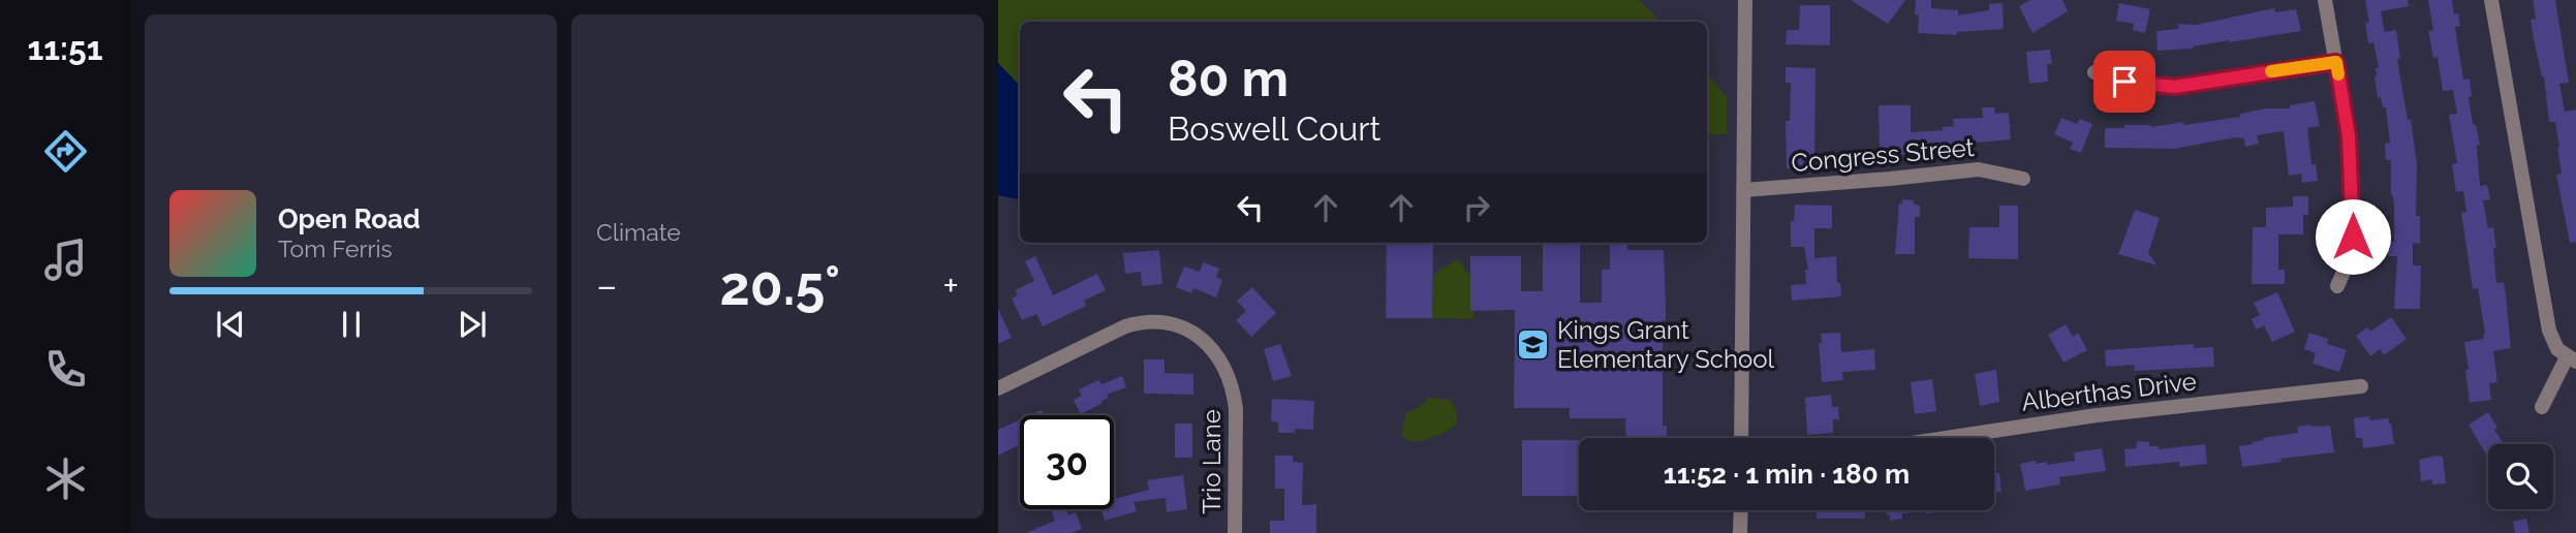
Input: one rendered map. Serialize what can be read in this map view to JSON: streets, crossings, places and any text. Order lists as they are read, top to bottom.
{
  "streets": {
    "street": ["Congress Street", "Alberthas Drive", "Trio Lane"]
  },
  "places": {
    "school or university": ["Kings Grant Elementary School"]
  },
  "page": {
    "tabs": "11:51",
    "tile": "Climate",
    "turn": ["80 m", "Boswell Court"],
    "song": ["Open Road", "Tom Ferris"],
    "heat": ["−", "20.5°", "+"],
    "limit": "30",
    "trip": "11:52 · 1 min · 180 m"
  }
}
